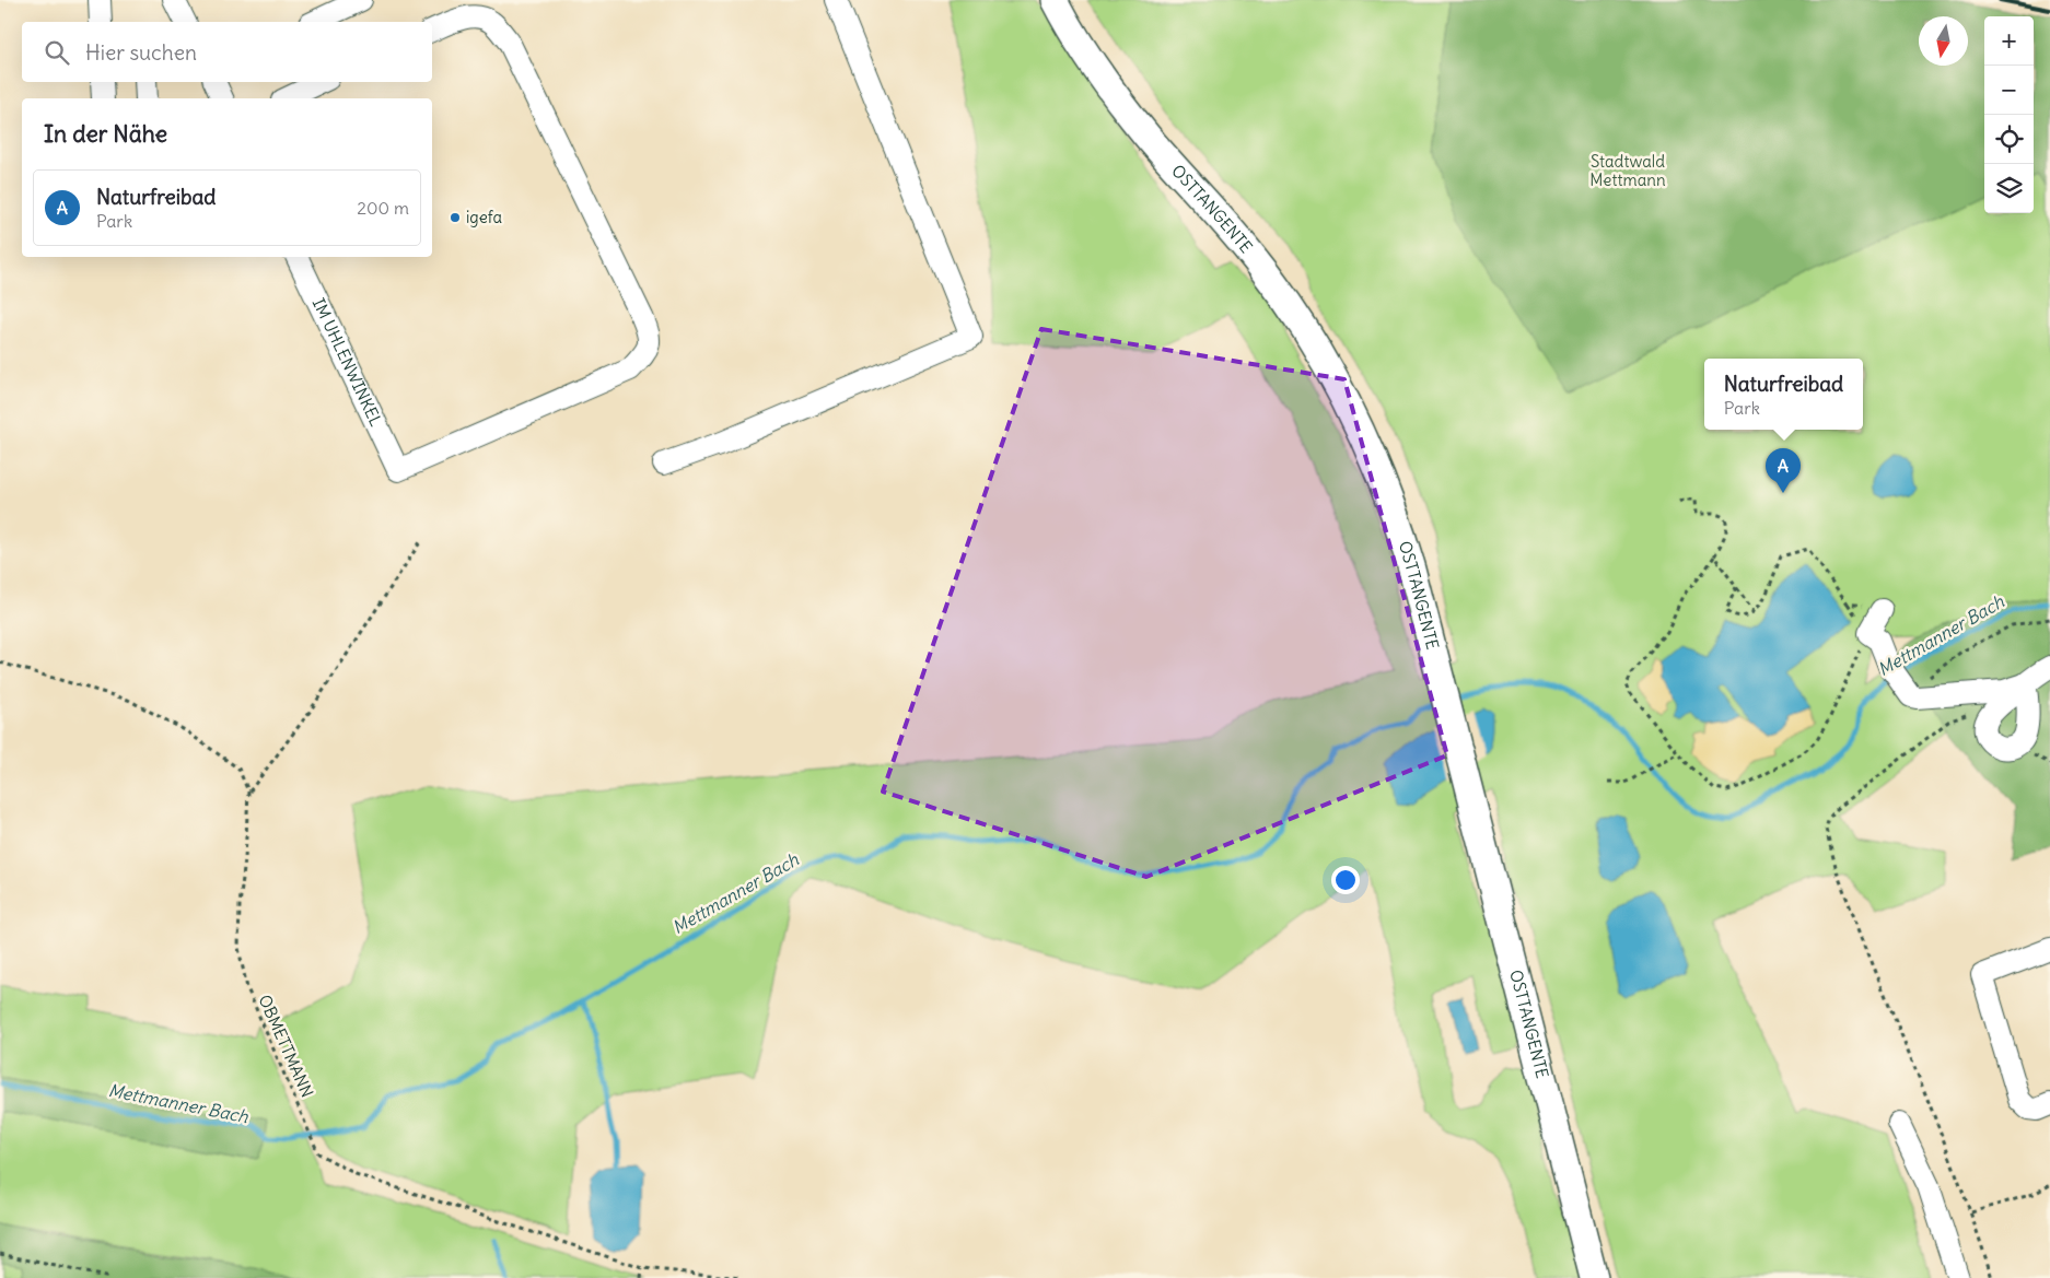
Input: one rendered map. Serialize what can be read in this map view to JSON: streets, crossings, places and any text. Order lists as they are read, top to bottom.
{
  "streets": {
    "main road": ["OSTTANGENTE"],
    "street": ["IM UHLENWINKEL"],
    "path": ["OBMETTMANN"]
  },
  "water": ["Mettmanner Bach"],
  "parks": ["Stadtwald Mettmann"],
  "places": ["igefa"],
  "north": "bottom",
  "page": {
    "map_buttons": ["+", "−"],
    "search": "Hier suchen",
    "heading": "In der Nähe",
    "list": [
      {
        "mark": "A",
        "name": "Naturfreibad",
        "note": "Park",
        "value": "200 m"
      }
    ],
    "popup": ["Naturfreibad", "Park"],
    "pins": "A"
  }
}
